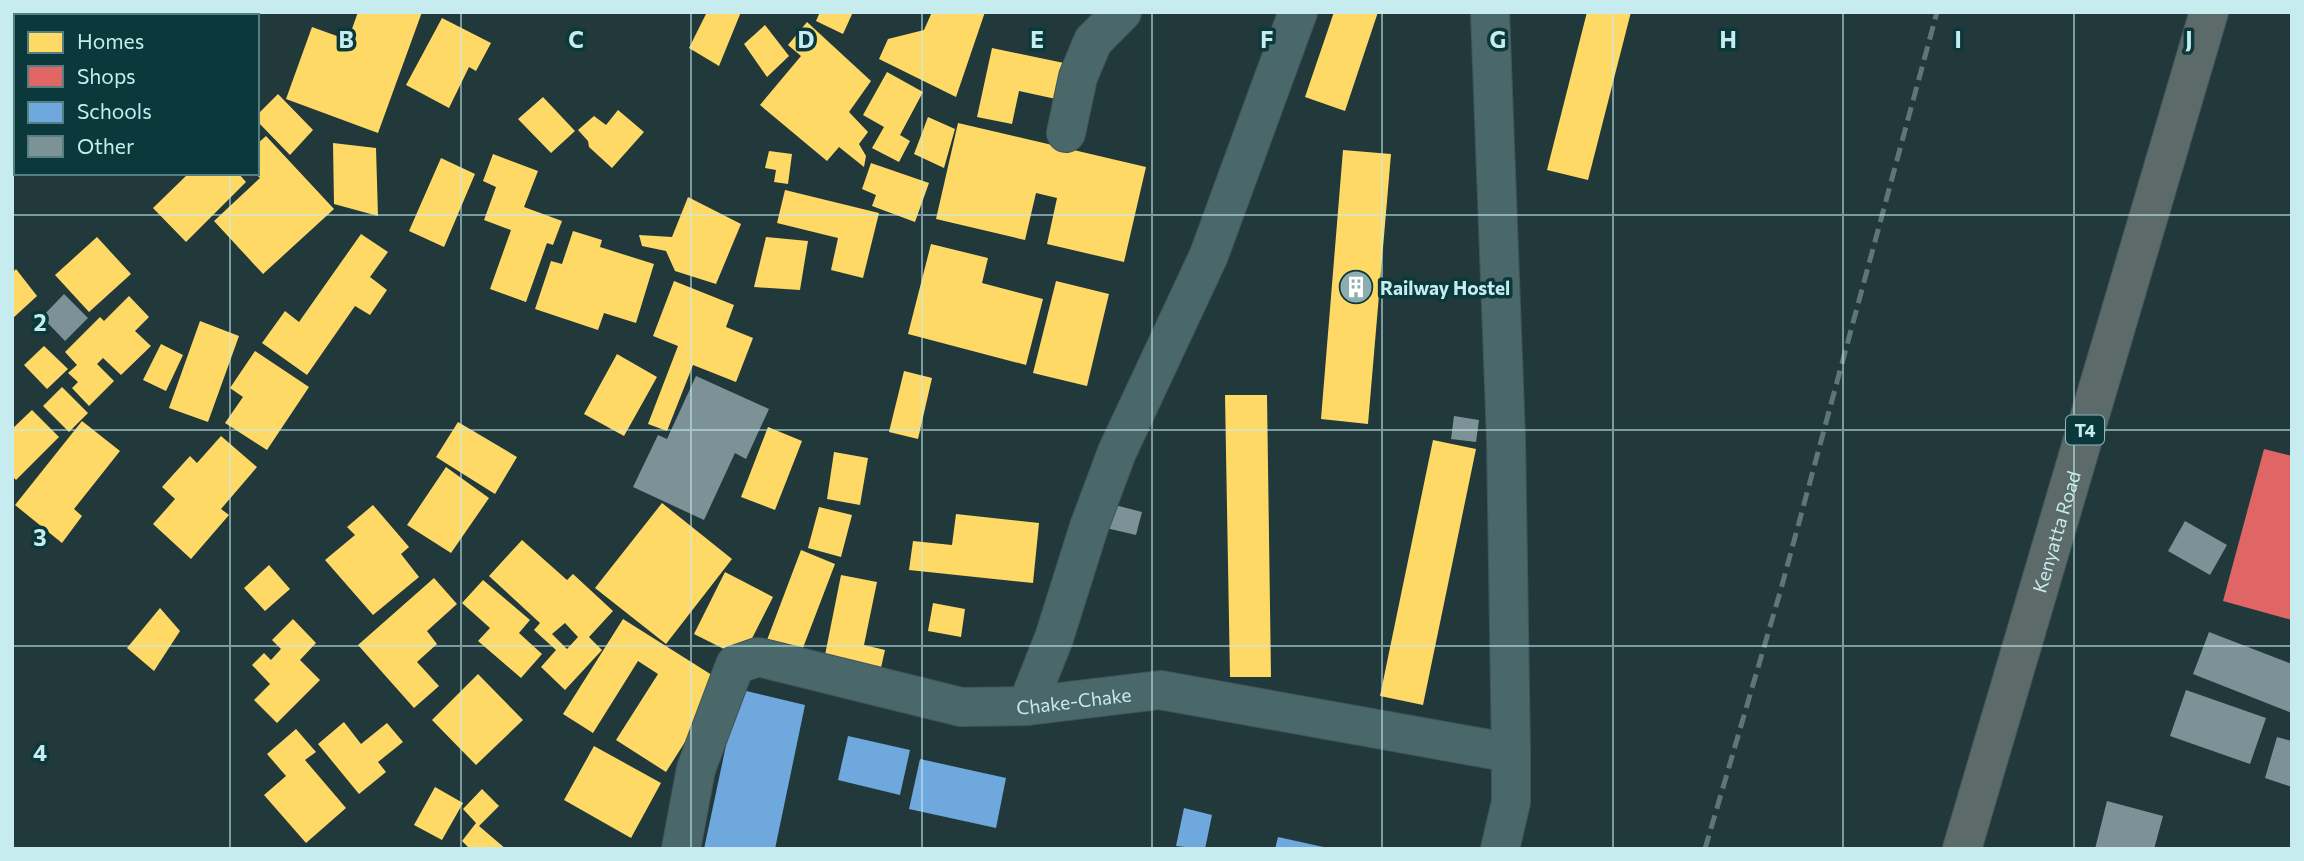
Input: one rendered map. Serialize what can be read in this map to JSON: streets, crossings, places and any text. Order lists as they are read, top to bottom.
{
  "streets": {
    "highway": ["T4", "Kenyatta Road"],
    "street": ["Chake-Chake"]
  },
  "places": {
    "building": ["Railway Hostel"]
  },
  "legend": [
    "Homes",
    "Shops",
    "Schools",
    "Other"
  ],
  "grid": {
    "columns": [
      "B",
      "C",
      "D",
      "E",
      "F",
      "G",
      "H",
      "I",
      "J"
    ],
    "rows": ["2", "3", "4"]
  }
}
